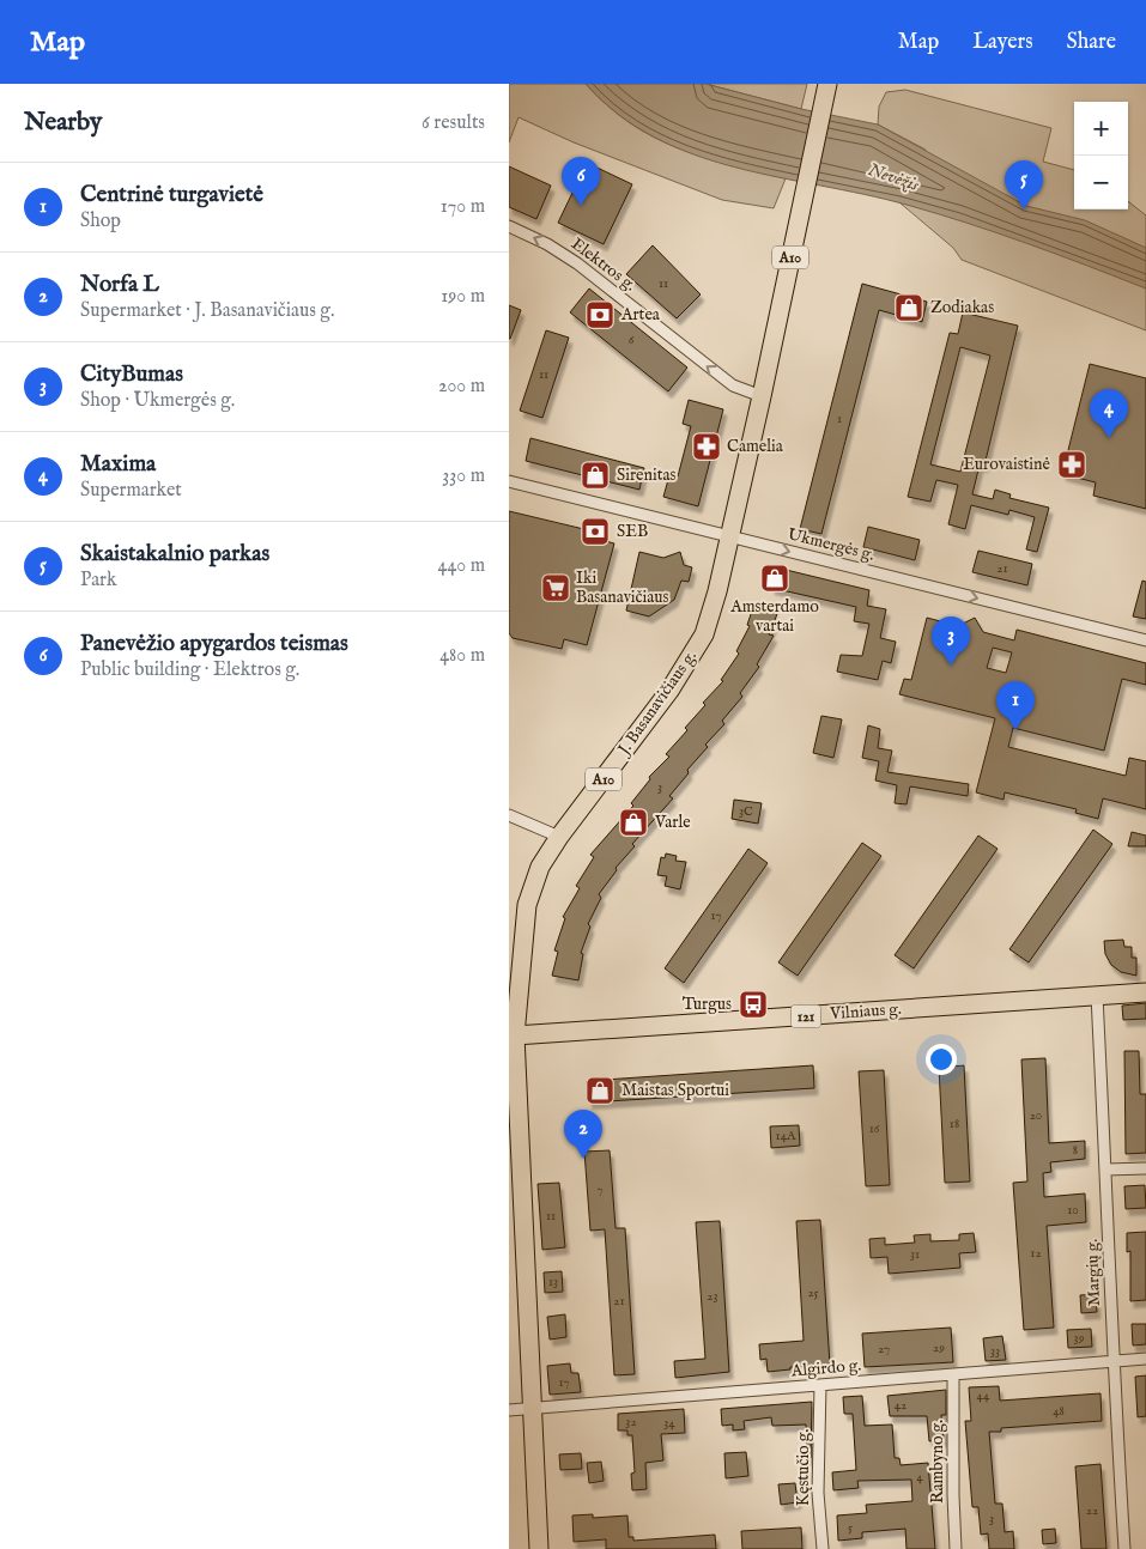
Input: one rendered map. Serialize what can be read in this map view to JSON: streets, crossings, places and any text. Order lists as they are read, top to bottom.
{
  "streets": {
    "main road": [
      "A10",
      "J. Basanavičiaus g.",
      "Vilniaus g.",
      "121"
    ],
    "street": [
      "Elektros g.",
      "Ukmergės g.",
      "Margių g.",
      "Algirdo g.",
      "Rambyno g.",
      "Kęstučio g."
    ]
  },
  "crossings": [
    ["Elektros g.", "J. Basanavičiaus g."],
    ["Ukmergės g.", "J. Basanavičiaus g."],
    ["J. Basanavičiaus g.", "Vilniaus g."],
    ["J. Basanavičiaus g.", "Algirdo g."],
    ["Vilniaus g.", "Margių g."],
    ["Margių g.", "Algirdo g."],
    ["Algirdo g.", "Rambyno g."],
    ["Algirdo g.", "Kęstučio g."]
  ],
  "one_way": ["Elektros g.", "Ukmergės g."],
  "water": ["Nevėžis"],
  "places": {
    "shop": [
      "Zodiakas",
      "Sirenitas",
      "Amsterdamo vartai",
      "Varle",
      "Maistas Sportui"
    ],
    "bank": ["Artea", "SEB"],
    "pharmacy": ["Camelia", "Eurovaistinė"],
    "supermarket": ["Iki Basanavičiaus"],
    "bus stop": ["Turgus"]
  },
  "house_numbers": [
    "11",
    "6",
    "11",
    "1",
    "21",
    "3",
    "3C",
    "17",
    "20",
    "18",
    "16",
    "14A",
    "8",
    "7",
    "10",
    "11",
    "12",
    "31",
    "13",
    "25",
    "23",
    "21",
    "39",
    "29",
    "27",
    "33",
    "17",
    "44",
    "42",
    "48",
    "32",
    "34",
    "4",
    "22",
    "3",
    "5"
  ],
  "page": {
    "header": "Map",
    "nav": ["Map", "Layers", "Share"],
    "heading": ["Nearby", "6 results"],
    "map_buttons": ["+", "−"],
    "pins": [
      "6",
      "5",
      "4",
      "3",
      "1",
      "2"
    ],
    "list": [
      {
        "mark": "1",
        "name": "Centrinė turgavietė",
        "note": "Shop",
        "value": "170 m"
      },
      {
        "mark": "2",
        "name": "Norfa L",
        "note": "Supermarket · J. Basanavičiaus g.",
        "value": "190 m"
      },
      {
        "mark": "3",
        "name": "CityBumas",
        "note": "Shop · Ukmergės g.",
        "value": "200 m"
      },
      {
        "mark": "4",
        "name": "Maxima",
        "note": "Supermarket",
        "value": "330 m"
      },
      {
        "mark": "5",
        "name": "Skaistakalnio parkas",
        "note": "Park",
        "value": "440 m"
      },
      {
        "mark": "6",
        "name": "Panevėžio apygardos teismas",
        "note": "Public building · Elektros g.",
        "value": "480 m"
      }
    ]
  }
}
